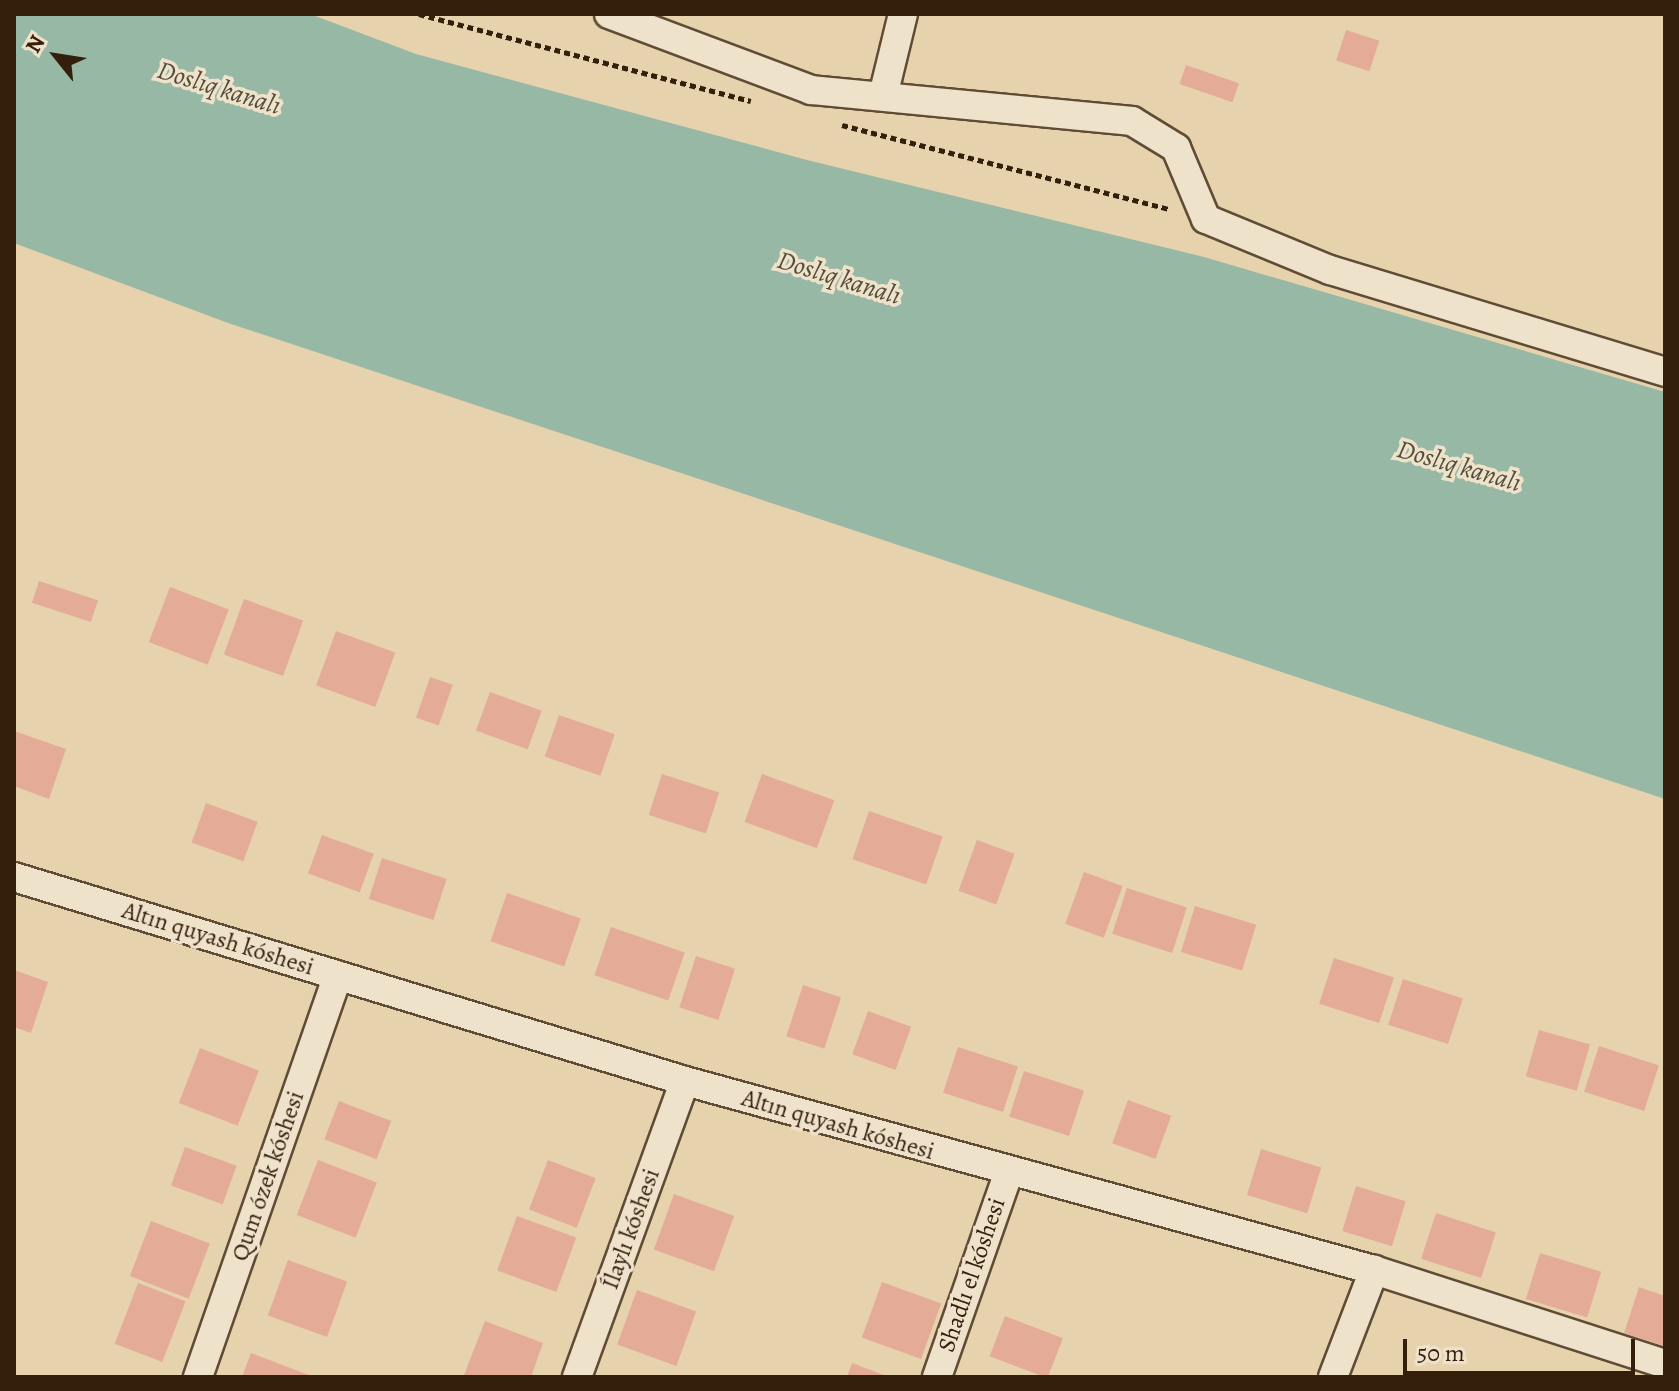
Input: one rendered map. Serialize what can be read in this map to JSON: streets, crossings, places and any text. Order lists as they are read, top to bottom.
{
  "streets": {
    "street": [
      "Altın quyash kóshesi",
      "Qum ózek kóshesi",
      "Ílaylı kóshesi",
      "Shadlı el kóshesi"
    ]
  },
  "crossings": [
    ["Altın quyash kóshesi", "Qum ózek kóshesi"],
    ["Altın quyash kóshesi", "Ílaylı kóshesi"],
    ["Altın quyash kóshesi", "Shadlı el kóshesi"]
  ],
  "water": ["Doslıq kanalı"],
  "scale_bar": "50 m",
  "north": "top left"
}
